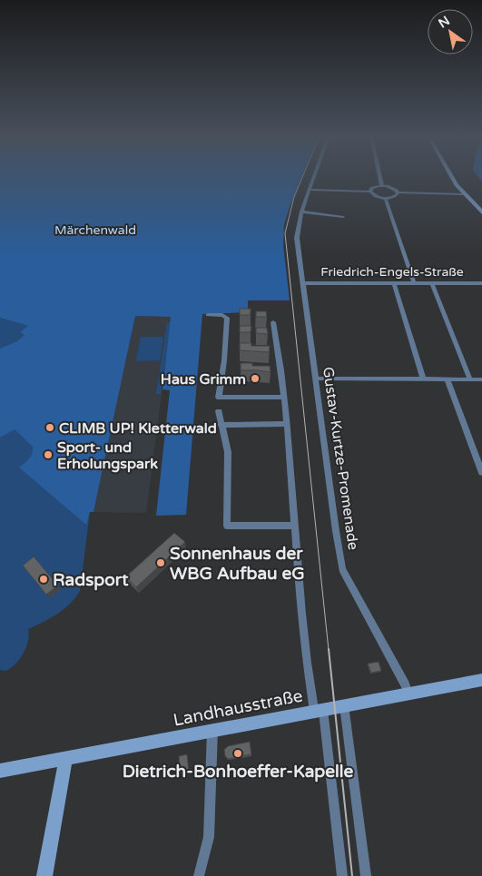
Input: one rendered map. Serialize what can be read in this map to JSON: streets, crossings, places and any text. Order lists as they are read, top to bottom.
{
  "streets": {
    "street": ["Friedrich-Engels-Straße", "Gustav-Kurtze-Promenade", "Landhausstraße"]
  },
  "crossings": [
    ["Friedrich-Engels-Straße", "Gustav-Kurtze-Promenade"],
    ["Gustav-Kurtze-Promenade", "Landhausstraße"]
  ],
  "parks": ["Märchenwald"],
  "places": [
    "Haus Grimm",
    "CLIMB UP! Kletterwald",
    "Sport- und Erholungspark",
    "Sonnenhaus der WBG Aufbau eG",
    "Radsport",
    "Dietrich-Bonhoeffer-Kapelle"
  ],
  "north": "top left"
}
